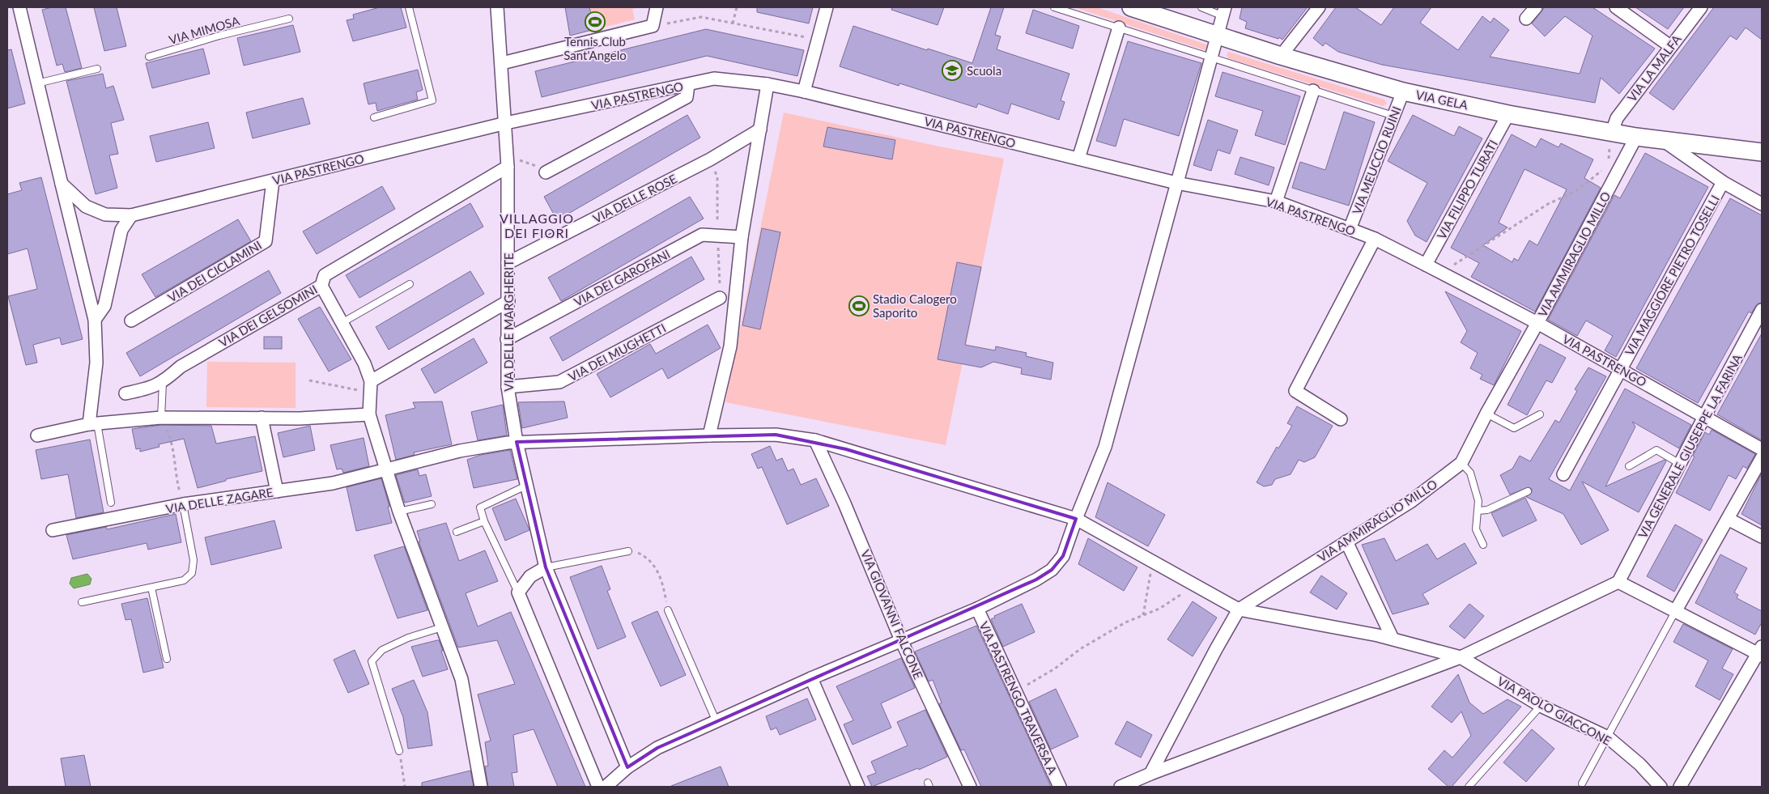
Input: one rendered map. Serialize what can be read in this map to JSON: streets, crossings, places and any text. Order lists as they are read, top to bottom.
{
  "streets": {
    "main road": ["VIA GELA"],
    "street": [
      "VIA LA MALFA",
      "VIA PASTRENGO",
      "VIA MEUCCIO RUINI",
      "VIA FILIPPO TURATI",
      "VIA DELLE ROSE",
      "VIA AMMIRAGLIO MILLO",
      "VIA DEI CICLAMINI",
      "VIA MAGGIORE PIETRO TOSELLI",
      "VIA DEI GAROFANI",
      "VIA DEI GELSOMINI",
      "VIA DELLE MARGHERITE",
      "VIA DEI MUGHETTI",
      "VIA GENERALE GIUSEPPE LA FARINA",
      "VIA DELLE ZAGARE",
      "VIA GIOVANNI FALCONE",
      "VIA PASTRENGO TRAVERSA A",
      "VIA PAOLO GIACCONE"
    ],
    "lane": ["VIA MIMOSA"]
  },
  "crossings": [
    ["VIA LA MALFA", "VIA GELA"],
    ["VIA PASTRENGO", "VIA MEUCCIO RUINI"],
    ["VIA PASTRENGO", "VIA FILIPPO TURATI"],
    ["VIA PASTRENGO", "VIA AMMIRAGLIO MILLO"],
    ["VIA PASTRENGO", "VIA DEI CICLAMINI"],
    ["VIA PASTRENGO", "VIA MAGGIORE PIETRO TOSELLI"],
    ["VIA PASTRENGO", "VIA DELLE MARGHERITE"],
    ["VIA PASTRENGO", "VIA GENERALE GIUSEPPE LA FARINA"],
    ["VIA GELA", "VIA MEUCCIO RUINI"],
    ["VIA GELA", "VIA FILIPPO TURATI"],
    ["VIA GELA", "VIA AMMIRAGLIO MILLO"],
    ["VIA DELLE ROSE", "VIA DELLE MARGHERITE"],
    ["VIA AMMIRAGLIO MILLO", "VIA PAOLO GIACCONE"],
    ["VIA DEI GAROFANI", "VIA DELLE MARGHERITE"],
    ["VIA DEI GELSOMINI", "VIA DELLE MARGHERITE"],
    ["VIA DELLE MARGHERITE", "VIA DEI MUGHETTI"],
    ["VIA DELLE MARGHERITE", "VIA DELLE ZAGARE"],
    ["VIA DELLE ZAGARE", "VIA GIOVANNI FALCONE"],
    ["VIA DELLE ZAGARE", "VIA PAOLO GIACCONE"],
    ["VIA GIOVANNI FALCONE", "VIA PAOLO GIACCONE"]
  ],
  "districts": ["VILLAGGIO DEI FIORI"],
  "places": {
    "sports": ["Tennis Club Sant'Angelo", "Stadio Calogero Saporito"],
    "school or university": ["Scuola"]
  }
}
